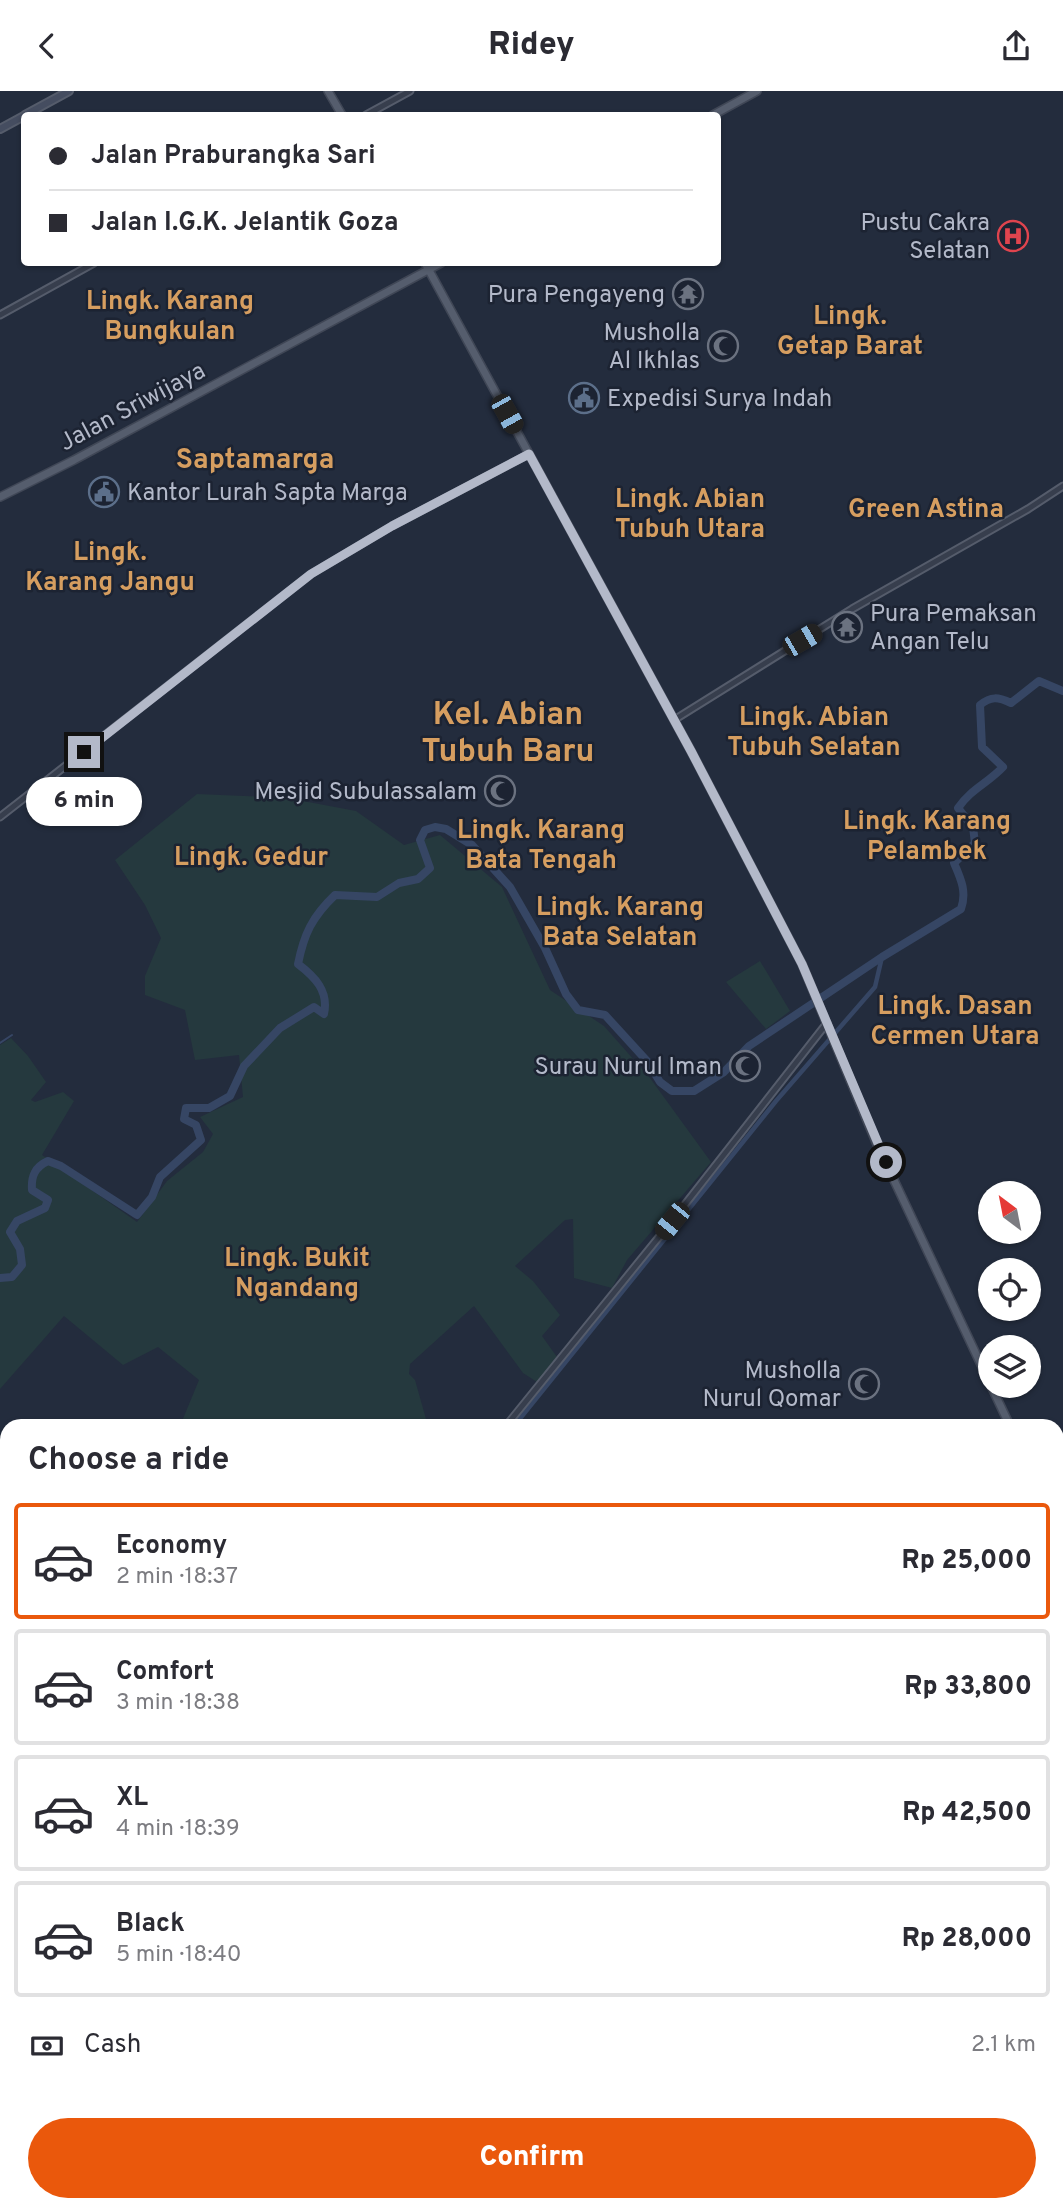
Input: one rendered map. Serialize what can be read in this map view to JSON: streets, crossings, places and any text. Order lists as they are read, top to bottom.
{
  "streets": {
    "main road": ["Jalan Sriwijaya"]
  },
  "districts": [
    "Lingk. Karang Bungkulan",
    "Lingk. Getap Barat",
    "Saptamarga",
    "Lingk. Abian Tubuh Utara",
    "Green Astina",
    "Lingk. Karang Jangu",
    "Kel. Abian Tubuh Baru",
    "Lingk. Abian Tubuh Selatan",
    "Lingk. Karang Pelambek",
    "Lingk. Karang Bata Tengah",
    "Lingk. Gedur",
    "Lingk. Karang Bata Selatan",
    "Lingk. Dasan Cermen Utara",
    "Lingk. Bukit Ngandang"
  ],
  "places": {
    "hospital": ["Pustu Cakra Selatan"],
    "temple": ["Pura Pengayeng", "Pura Pemaksan Angan Telu"],
    "mosque": [
      "Musholla Al Ikhlas",
      "Mesjid Subulassalam",
      "Surau Nurul Iman",
      "Musholla Nurul Qomar"
    ],
    "public building": ["Expedisi Surya Indah", "Kantor Lurah Sapta Marga"]
  },
  "north": "top left",
  "page": {
    "header": "Ridey",
    "banner": ["Jalan Praburangka Sari", "Jalan I.G.K. Jelantik Goza"],
    "bubble": "6 min",
    "heading": "Choose a ride",
    "list": [
      {
        "name": "Economy",
        "note": "2 min · 18:37",
        "value": "Rp 25,000"
      },
      {
        "name": "Comfort",
        "note": "3 min · 18:38",
        "value": "Rp 33,800"
      },
      {
        "name": "XL",
        "note": "4 min · 18:39",
        "value": "Rp 42,500"
      },
      {
        "name": "Black",
        "note": "5 min · 18:40",
        "value": "Rp 28,000"
      }
    ],
    "pay": ["Cash", "2.1 km"],
    "buttons": "Confirm"
  }
}
